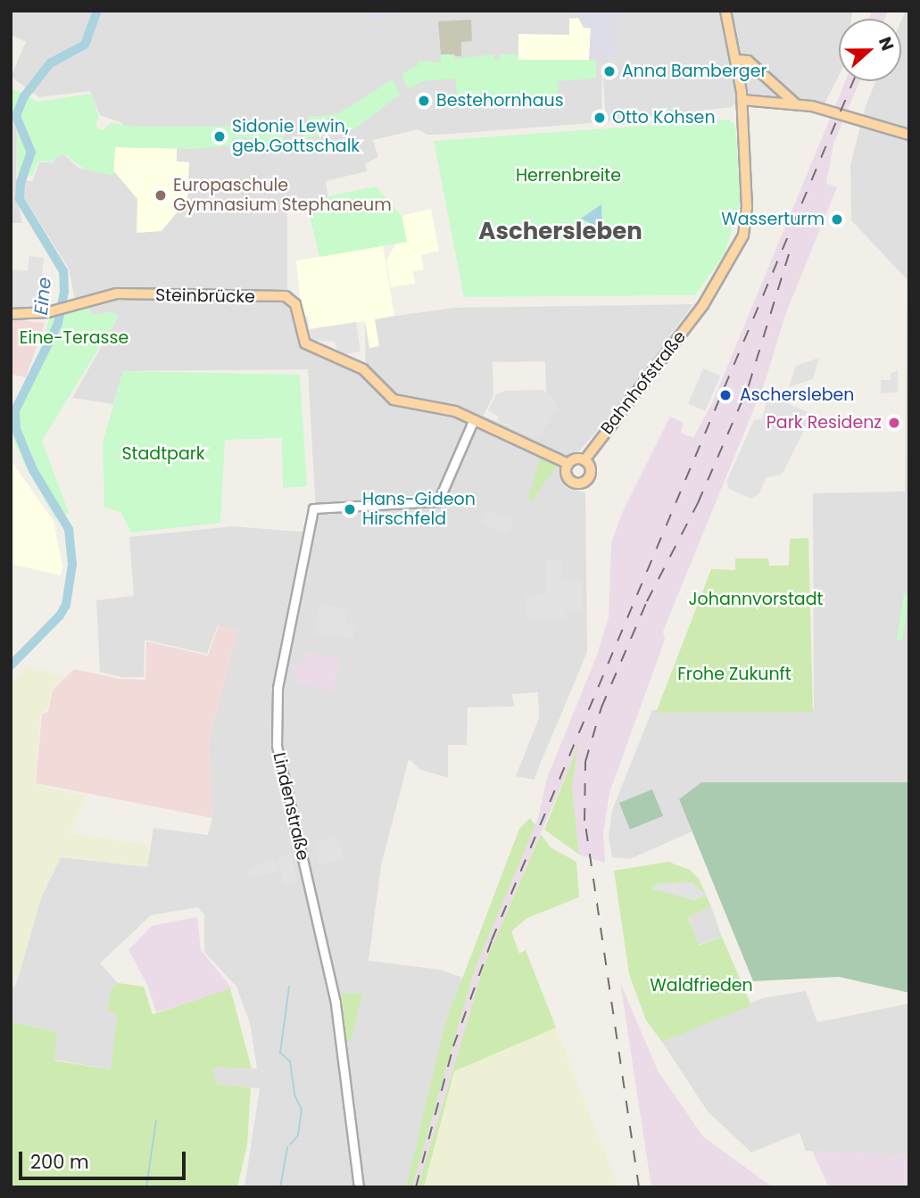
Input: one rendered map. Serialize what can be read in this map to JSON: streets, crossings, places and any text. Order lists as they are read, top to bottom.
{
  "streets": {
    "main road": ["Steinbrücke", "Bahnhofstraße"],
    "street": ["Lindenstraße"]
  },
  "crossings": [
    ["Steinbrücke", "Lindenstraße"]
  ],
  "districts": ["Aschersleben"],
  "water": ["Eine"],
  "parks": [
    "Herrenbreite",
    "Eine-Terasse",
    "Stadtpark",
    "Johannvorstadt",
    "Frohe Zukunft",
    "Waldfrieden"
  ],
  "places": [
    "Anna Bamberger",
    "Bestehornhaus",
    "Otto Kohsen",
    "Sidonie Lewin, geb.Gottschalk",
    "Europaschule Gymnasium Stephaneum",
    "Wasserturm",
    "Aschersleben",
    "Park Residenz",
    "Hans-Gideon Hirschfeld"
  ],
  "scale_bar": "200 m",
  "north": "right"
}
